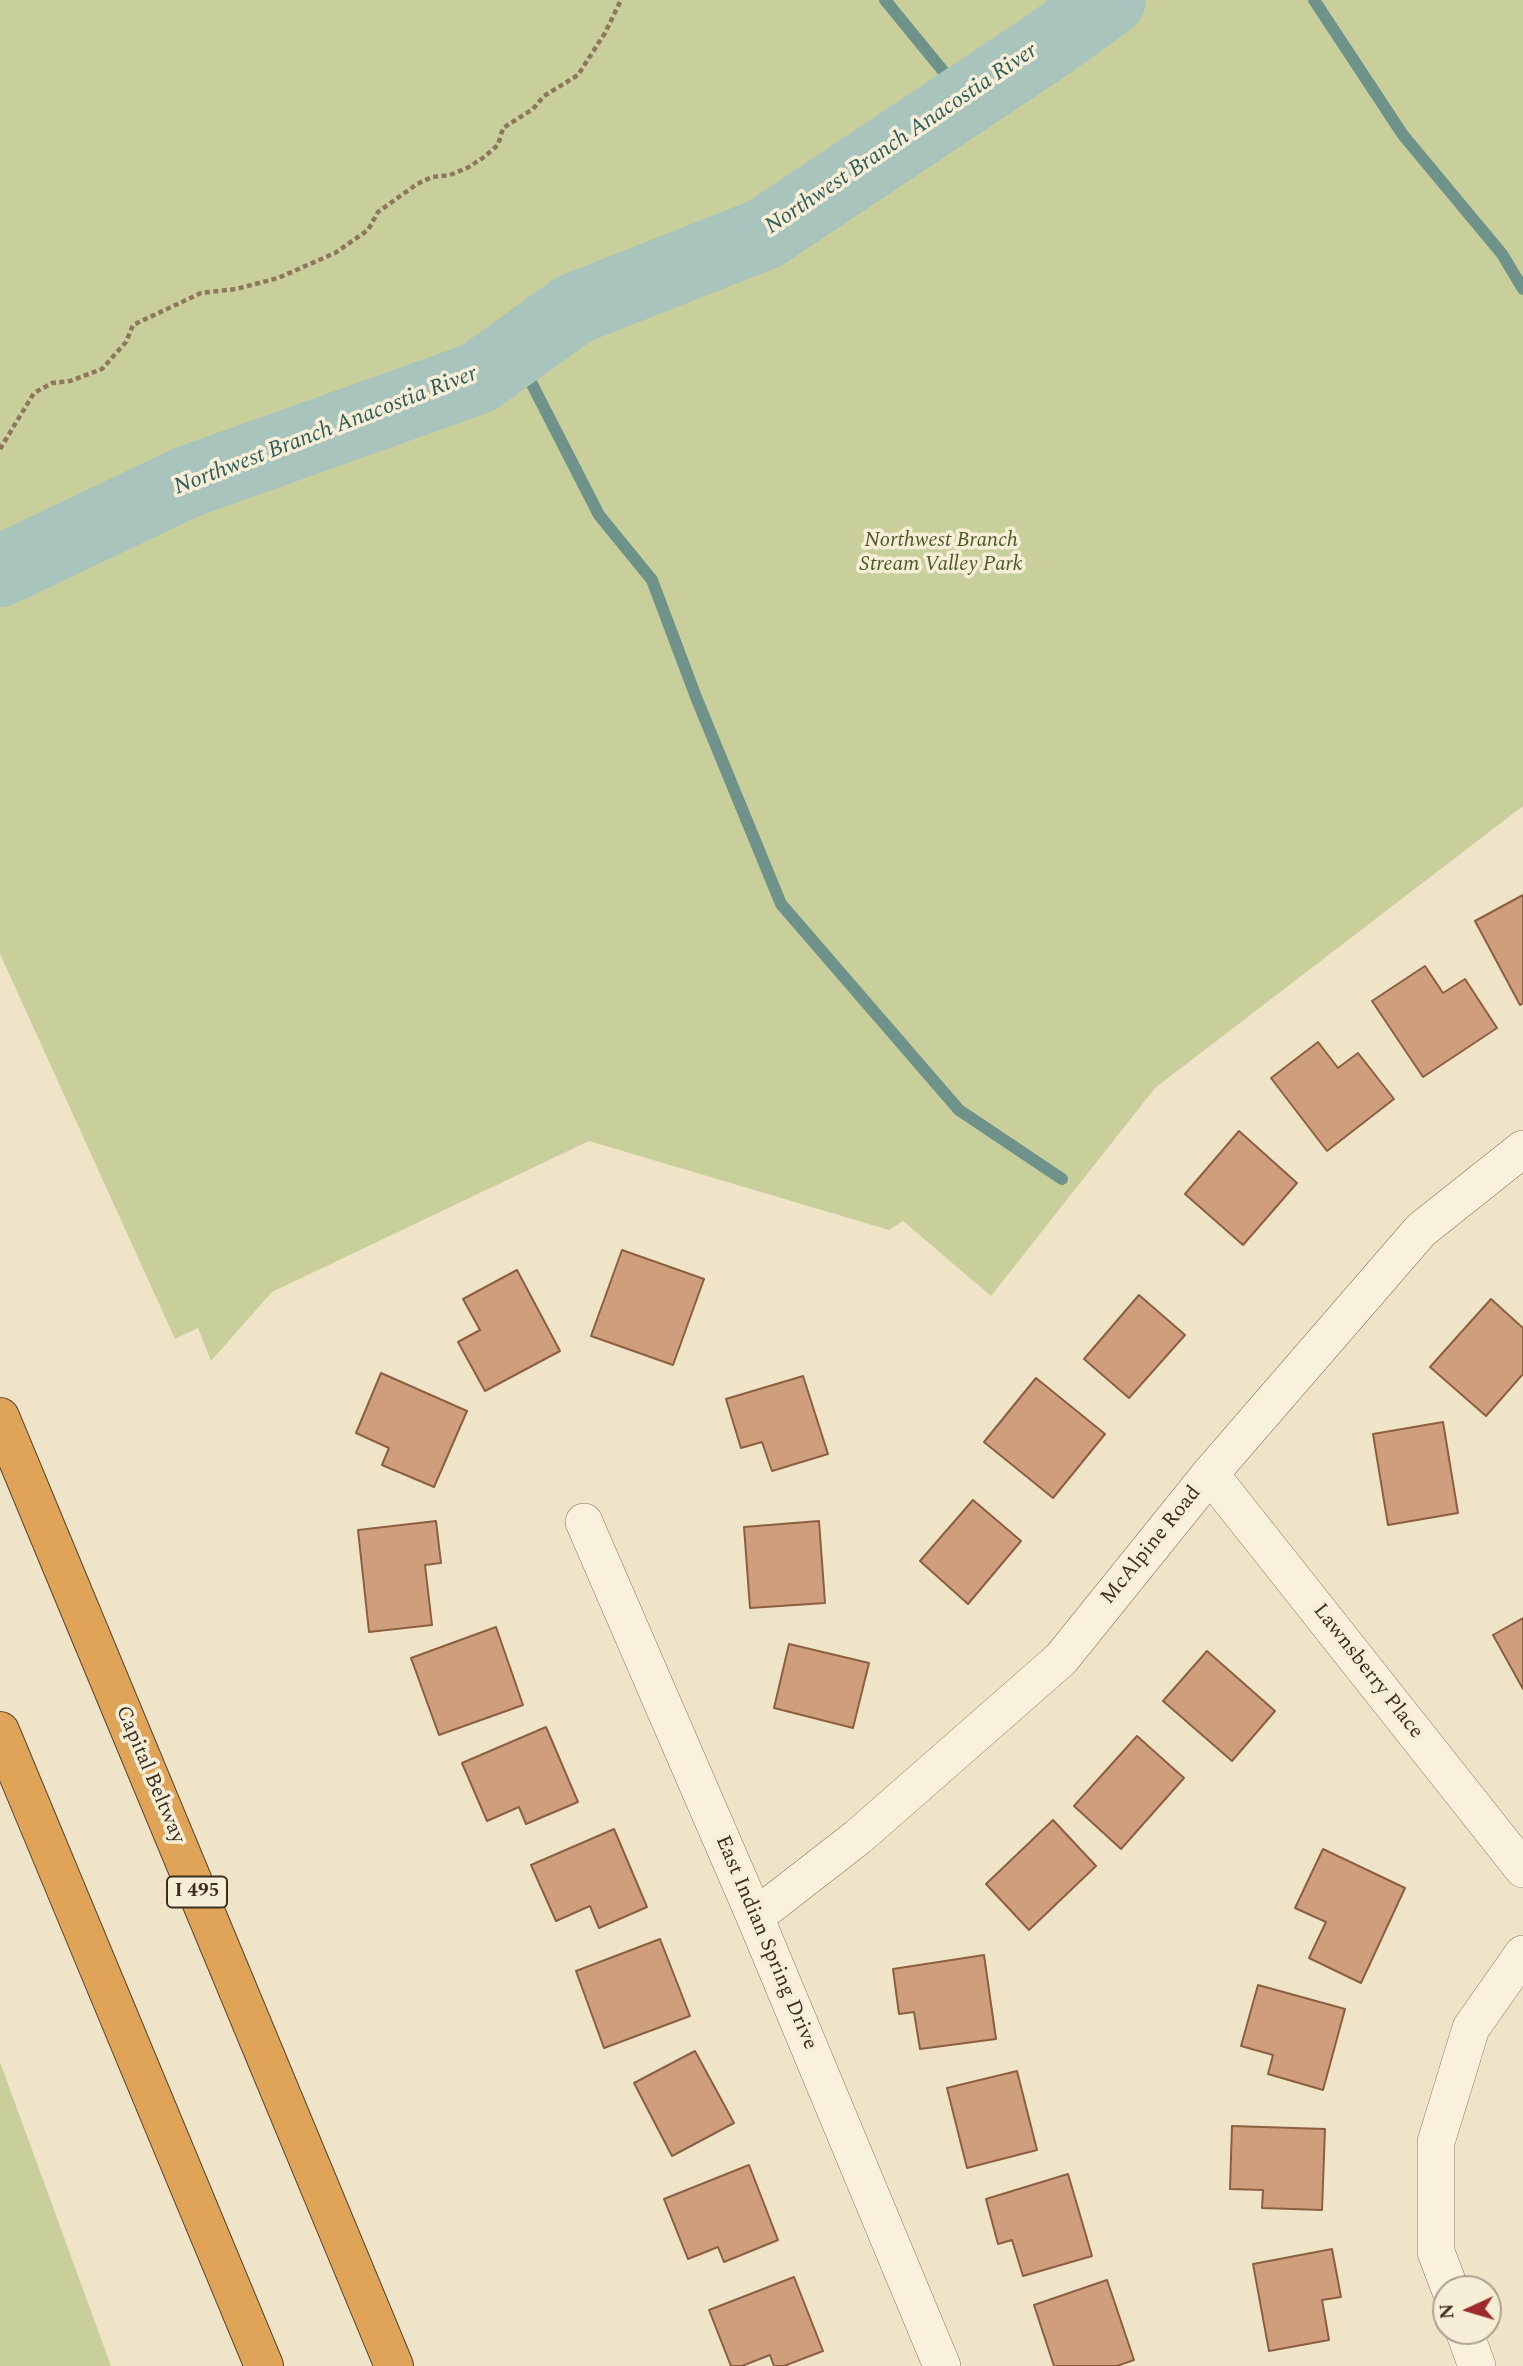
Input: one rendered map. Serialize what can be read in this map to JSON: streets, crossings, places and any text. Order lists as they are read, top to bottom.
{
  "streets": {
    "highway": ["Capital Beltway", "I 495"],
    "street": ["McAlpine Road", "Lawnsberry Place", "East Indian Spring Drive"]
  },
  "crossings": [
    ["McAlpine Road", "Lawnsberry Place"],
    ["McAlpine Road", "East Indian Spring Drive"]
  ],
  "water": ["Northwest Branch Anacostia River"],
  "parks": ["Northwest Branch Stream Valley Park"],
  "north": "left"
}
